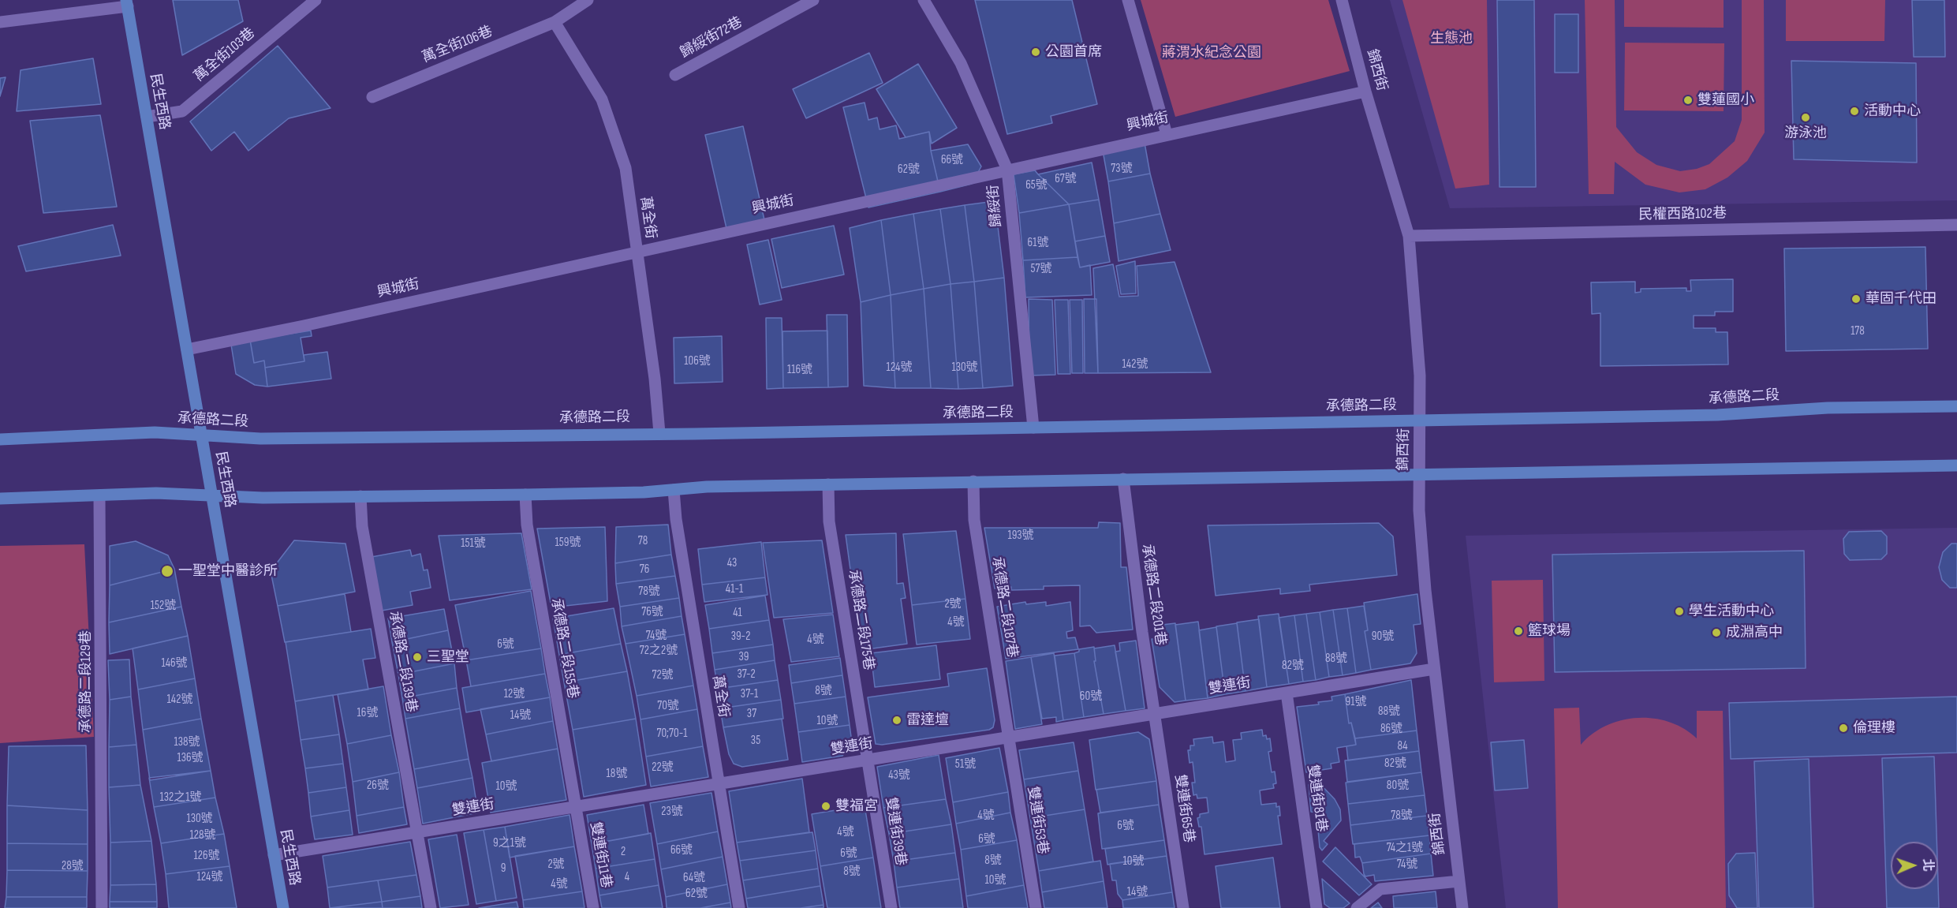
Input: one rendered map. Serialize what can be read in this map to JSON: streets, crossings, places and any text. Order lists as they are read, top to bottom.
{
  "streets": {
    "main road": ["民生西路", "承德路二段"],
    "street": [
      "歸綏街72巷",
      "萬全街106巷",
      "萬全街103巷",
      "錦西街",
      "興城街",
      "歸綏街",
      "民權西路102巷",
      "萬全街",
      "承德路二段201巷",
      "承德路二段187巷",
      "承德路二段175巷",
      "承德路二段155巷",
      "承德路二段139巷",
      "承德路二段129巷",
      "雙連街",
      "雙連街81巷",
      "雙連街65巷",
      "雙連街53巷",
      "雙連街39巷",
      "雙連街11巷"
    ]
  },
  "crossings": [
    ["萬全街106巷", "萬全街"],
    ["萬全街103巷", "民生西路"],
    ["錦西街", "興城街"],
    ["錦西街", "民權西路102巷"],
    ["錦西街", "承德路二段"],
    ["錦西街", "雙連街"],
    ["民生西路", "興城街"],
    ["民生西路", "承德路二段"],
    ["民生西路", "雙連街"],
    ["興城街", "歸綏街"],
    ["興城街", "萬全街"],
    ["歸綏街", "承德路二段"],
    ["萬全街", "承德路二段"],
    ["萬全街", "雙連街"],
    ["承德路二段201巷", "雙連街"],
    ["承德路二段201巷", "雙連街65巷"],
    ["承德路二段187巷", "雙連街"],
    ["承德路二段187巷", "雙連街53巷"],
    ["承德路二段175巷", "雙連街"],
    ["承德路二段175巷", "雙連街39巷"],
    ["承德路二段155巷", "雙連街"],
    ["承德路二段155巷", "雙連街11巷"],
    ["承德路二段139巷", "雙連街"],
    ["雙連街", "雙連街81巷"],
    ["雙連街", "雙連街65巷"],
    ["雙連街", "雙連街53巷"],
    ["雙連街", "雙連街39巷"],
    ["雙連街", "雙連街11巷"]
  ],
  "parks": ["生態池", "蔣渭水紀念公園"],
  "places": [
    "公園首席",
    "雙蓮國小",
    "活動中心",
    "游泳池",
    "華固千代田",
    "一聖堂中醫診所",
    "學生活動中心",
    "籃球場",
    "成淵高中",
    "三聖堂",
    "雷達壇",
    "倫理樓",
    "雙福宮"
  ],
  "house_numbers": [
    "66號",
    "73號",
    "62號",
    "67號",
    "65號",
    "61號",
    "57號",
    "178",
    "106號",
    "142號",
    "124號",
    "130號",
    "116號",
    "193號",
    "78",
    "159號",
    "151號",
    "43",
    "76",
    "41-1",
    "78號",
    "2號",
    "152號",
    "76號",
    "41",
    "4號",
    "74號",
    "39-2",
    "90號",
    "4號",
    "6號",
    "72之2號",
    "39",
    "88號",
    "146號",
    "82號",
    "37-2",
    "72號",
    "8號",
    "12號",
    "37-1",
    "60號",
    "142號",
    "91號",
    "70號",
    "88號",
    "16號",
    "37",
    "14號",
    "10號",
    "86號",
    "70;70-1",
    "35",
    "138號",
    "84",
    "136號",
    "82號",
    "51號",
    "22號",
    "18號",
    "43號",
    "26號",
    "80號",
    "10號",
    "132之1號",
    "23號",
    "4號",
    "78號",
    "130號",
    "6號",
    "4號",
    "128號",
    "6號",
    "9之1號",
    "74之1號",
    "66號",
    "2",
    "6號",
    "126號",
    "8號",
    "10號",
    "2號",
    "74號",
    "28號",
    "9",
    "8號",
    "124號",
    "4",
    "64號",
    "10號",
    "4號",
    "14號",
    "62號"
  ],
  "north": "right"
}
